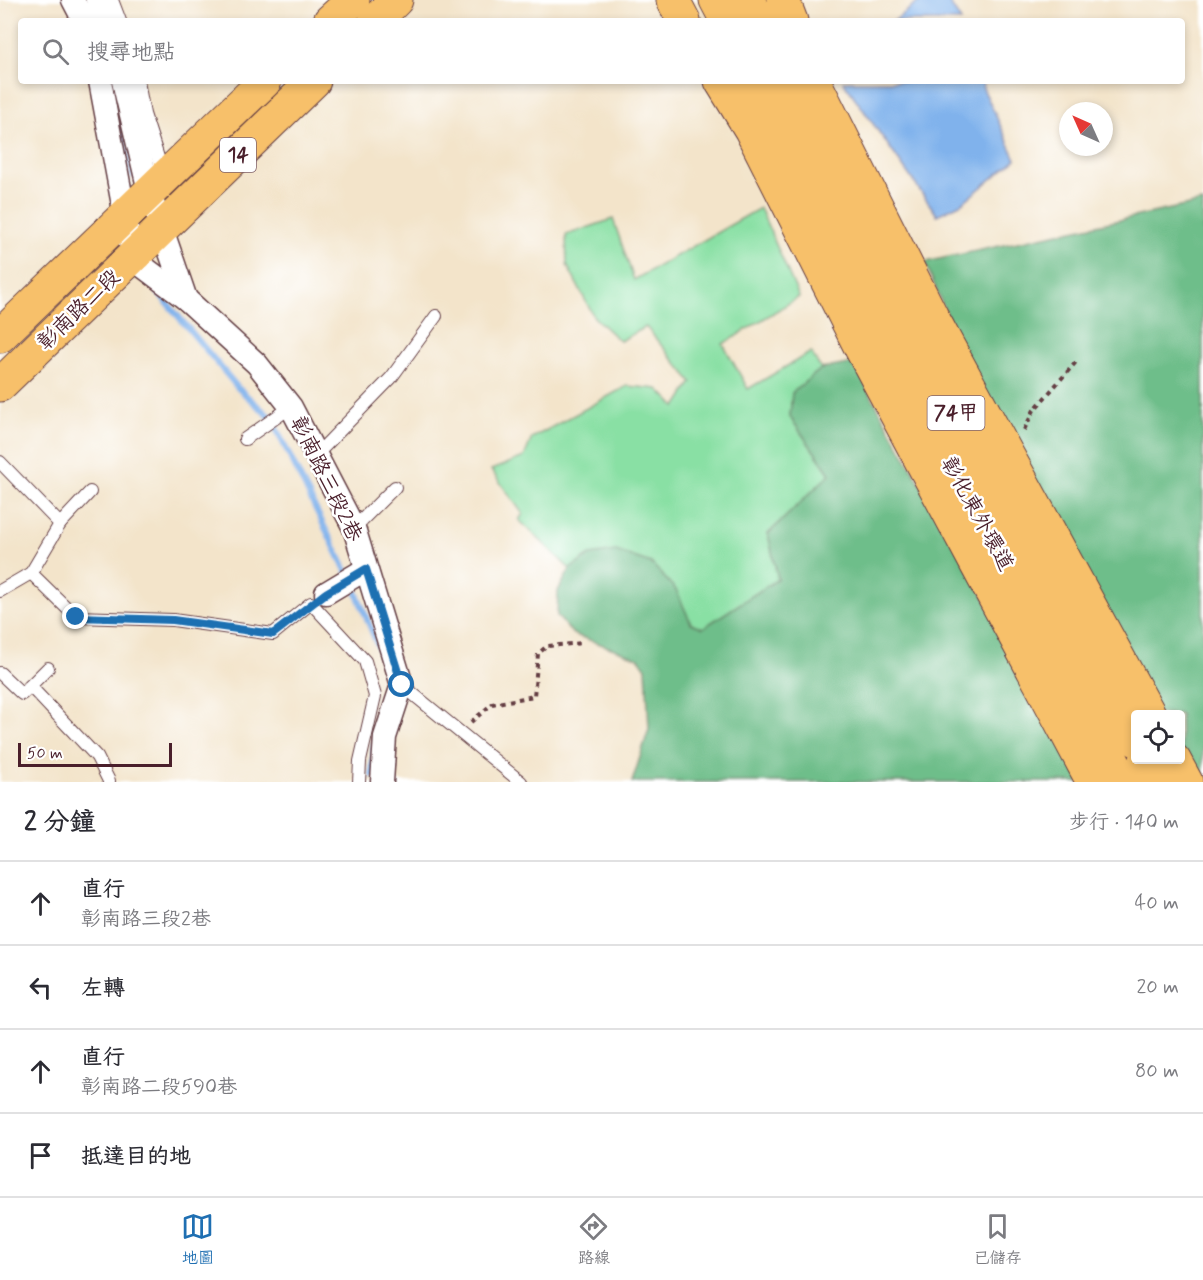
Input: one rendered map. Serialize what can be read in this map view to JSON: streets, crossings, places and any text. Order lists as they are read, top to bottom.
{
  "streets": {
    "main road": [
      "14",
      "彰南路二段",
      "74甲",
      "彰化東外環道"
    ],
    "street": ["彰南路三段2巷"]
  },
  "crossings": [
    ["14", "彰南路二段"],
    ["14", "彰南路三段2巷"],
    ["彰南路二段", "彰南路三段2巷"],
    ["74甲", "彰化東外環道"]
  ],
  "scale_bar": "50 m",
  "north": "top left",
  "page": {
    "search": "搜尋地點",
    "scale": "50 m",
    "heading": ["2 分鐘", "步行 · 140 m"],
    "list": [
      ["直行", "彰南路三段2巷", "40 m"],
      ["左轉", "20 m"],
      ["直行", "彰南路二段590巷", "80 m"],
      "抵達目的地"
    ],
    "nav": ["地圖", "路線", "已儲存"]
  }
}
